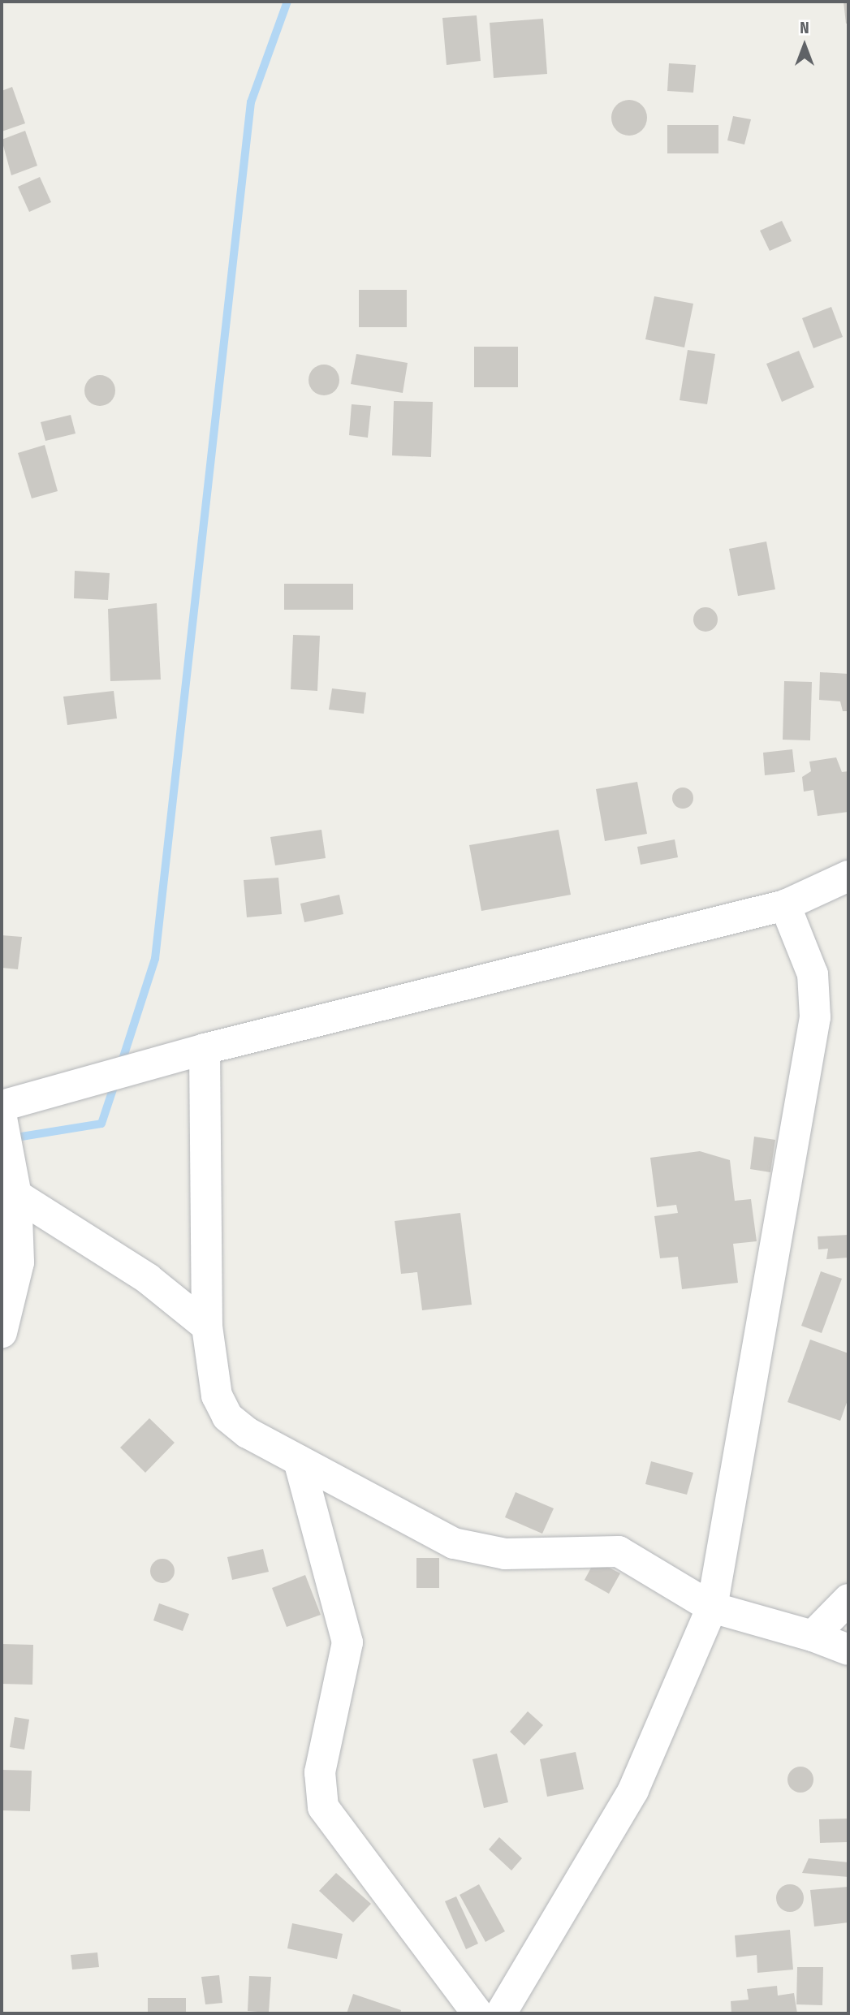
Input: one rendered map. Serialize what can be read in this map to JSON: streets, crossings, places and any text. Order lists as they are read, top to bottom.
{
  "north": "top"
}
